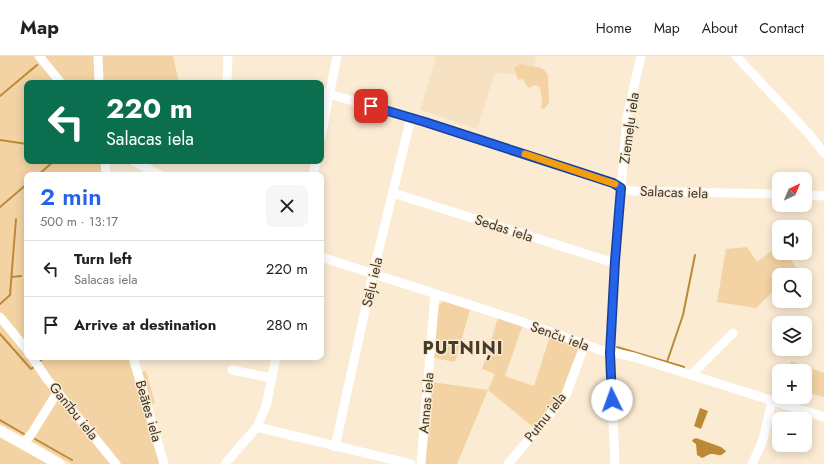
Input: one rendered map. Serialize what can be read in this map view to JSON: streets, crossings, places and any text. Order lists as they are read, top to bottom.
{
  "streets": {
    "street": [
      "Ziemeļu iela",
      "Salacas iela",
      "Sedas iela",
      "Sēļu iela",
      "Senču iela",
      "Annas iela",
      "Ganību iela",
      "Beātes iela",
      "Putnu iela"
    ]
  },
  "crossings": [
    ["Ziemeļu iela", "Salacas iela"],
    ["Ziemeļu iela", "Sedas iela"],
    ["Ziemeļu iela", "Senču iela"],
    ["Salacas iela", "Sēļu iela"],
    ["Sedas iela", "Sēļu iela"],
    ["Sēļu iela", "Senču iela"],
    ["Senču iela", "Annas iela"],
    ["Senču iela", "Putnu iela"]
  ],
  "districts": ["PUTNIŅI"],
  "north": "top right",
  "page": {
    "header": "Map",
    "nav": [
      "Home",
      "Map",
      "About",
      "Contact"
    ],
    "turn": ["220 m", "Salacas iela"],
    "map_buttons": ["+", "−"],
    "heading": ["2 min", "500 m · 13:17"],
    "list": [
      {
        "name": "Turn left",
        "note": "Salacas iela",
        "value": "220 m"
      },
      {
        "name": "Arrive at destination",
        "value": "280 m"
      }
    ]
  }
}
